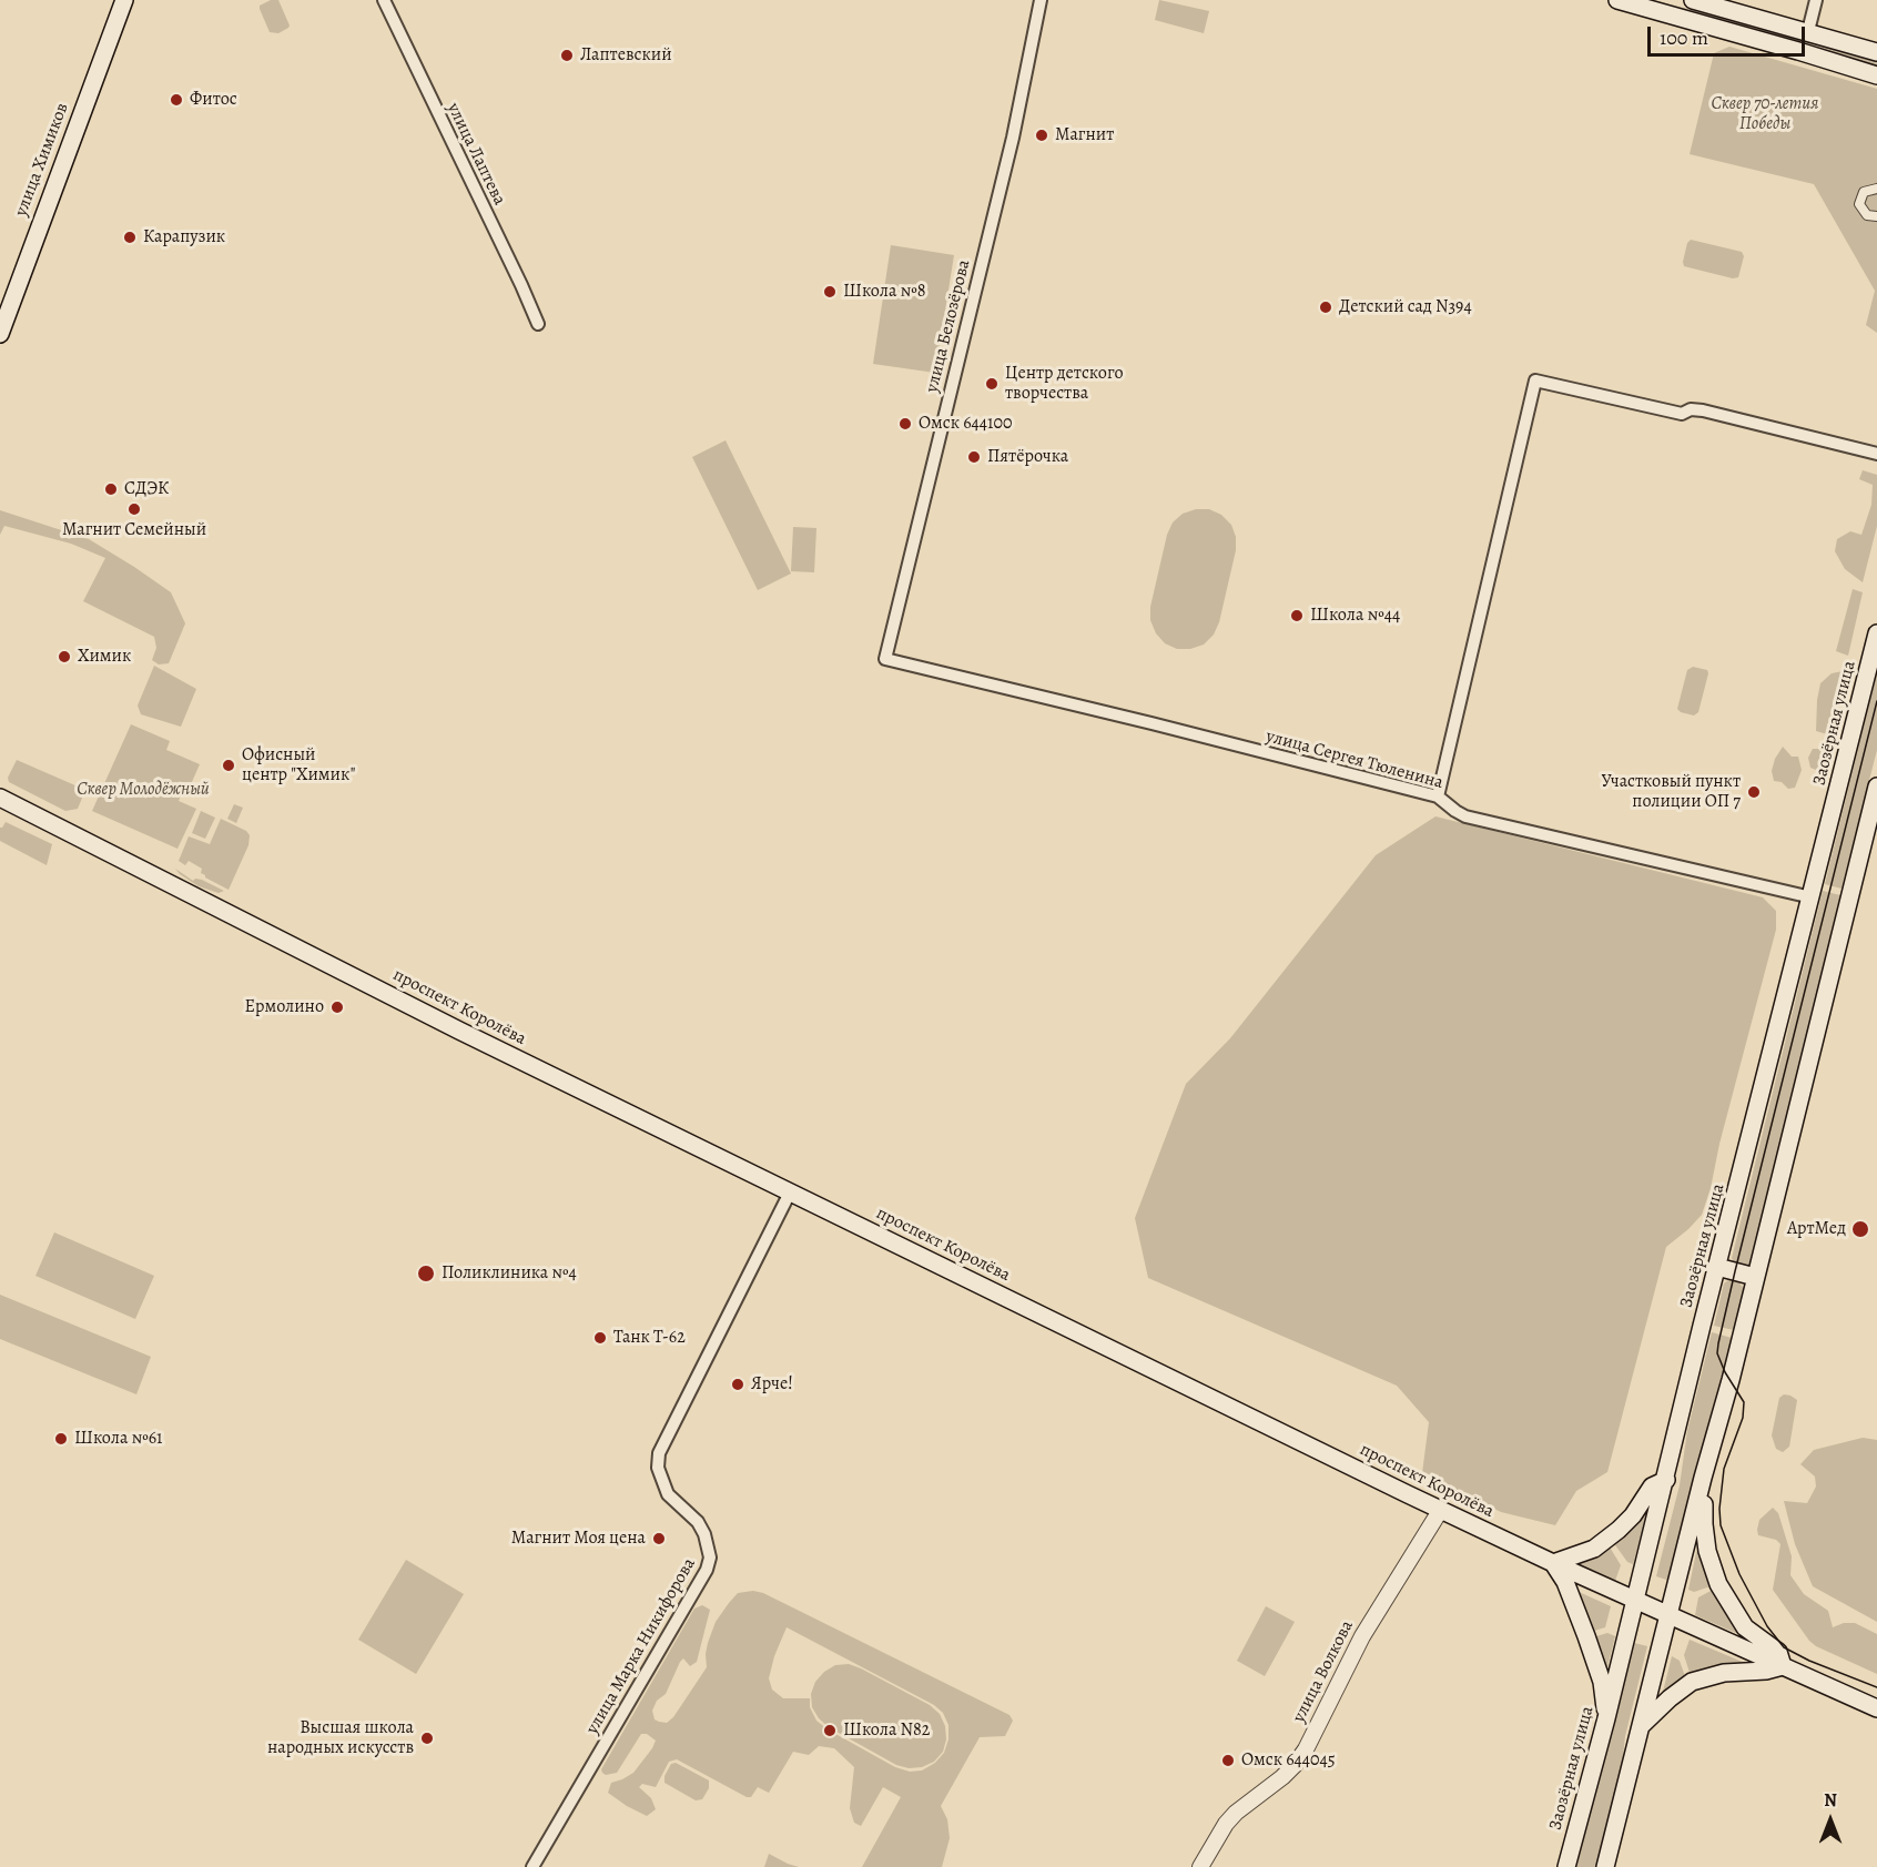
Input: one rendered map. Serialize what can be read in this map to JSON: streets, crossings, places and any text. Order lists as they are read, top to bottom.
{
  "streets": {
    "main road": ["улица Химиков", "Заозёрная улица", "проспект Королёва"],
    "street": [
      "улица Лаптева",
      "улица Белозёрова",
      "улица Сергея Тюленина",
      "улица Марка Никифорова",
      "улица Волкова"
    ]
  },
  "crossings": [
    ["улица Белозёрова", "улица Сергея Тюленина"],
    ["Заозёрная улица", "улица Сергея Тюленина"],
    ["Заозёрная улица", "проспект Королёва"],
    ["проспект Королёва", "улица Марка Никифорова"],
    ["проспект Королёва", "улица Волкова"]
  ],
  "parks": ["Сквер 70-летия Победы", "Сквер Молодёжный"],
  "places": [
    "Лаптевский",
    "Фитос",
    "Магнит",
    "Карапузик",
    "Школа №8",
    "Детский сад N394",
    "Центр детского творчества",
    "Омск 644100",
    "Пятёрочка",
    "СДЭК",
    "Магнит Семейный",
    "Школа №44",
    "Химик",
    "Офисный центр \"Химик\"",
    "Участковый пункт полиции ОП 7",
    "Ермолино",
    "АртМед",
    "Поликлиника №4",
    "Танк Т-62",
    "Ярче!",
    "Школа №61",
    "Магнит Моя цена",
    "Школа N82",
    "Высшая школа народных искусств",
    "Омск 644045"
  ],
  "scale_bar": "100 m",
  "north": "top"
}
